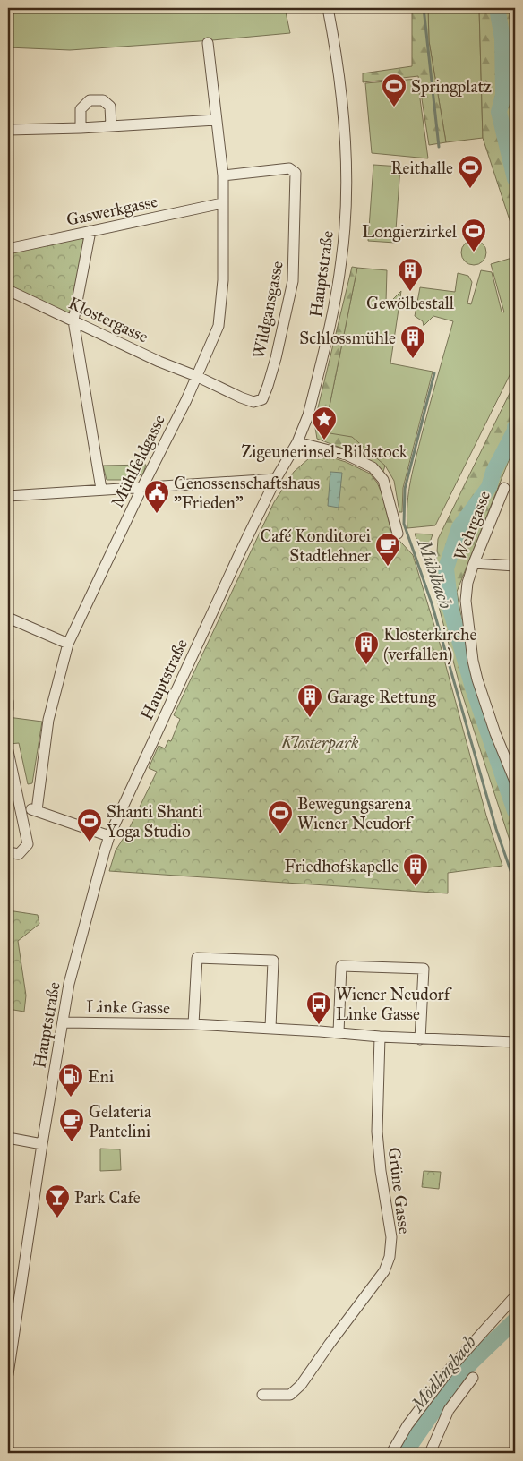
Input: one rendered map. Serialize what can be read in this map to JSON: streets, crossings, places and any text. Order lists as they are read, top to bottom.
{
  "streets": {
    "street": [
      "Gaswerkgasse",
      "Hauptstraße",
      "Wildgansgasse",
      "Klostergasse",
      "Mühlfeldgasse",
      "Wehrgasse",
      "Linke Gasse",
      "Grüne Gasse"
    ]
  },
  "crossings": [
    ["Gaswerkgasse", "Mühlfeldgasse"],
    ["Hauptstraße", "Linke Gasse"],
    ["Wildgansgasse", "Klostergasse"],
    ["Wildgansgasse", "Mühlfeldgasse"],
    ["Klostergasse", "Mühlfeldgasse"],
    ["Linke Gasse", "Grüne Gasse"]
  ],
  "water": ["Mühlbach", "Mödlingbach"],
  "parks": ["Klosterpark"],
  "places": {
    "sports": [
      "Springplatz",
      "Reithalle",
      "Longierzirkel",
      "Bewegungsarena Wiener Neudorf",
      "Shanti Shanti Yoga Studio"
    ],
    "building": [
      "Gewölbestall",
      "Schlossmühle",
      "Klosterkirche (verfallen)",
      "Garage Rettung",
      "Friedhofskapelle"
    ],
    "place": ["Zigeunerinsel-Bildstock"],
    "public building": ["Genossenschaftshaus \"Frieden\""],
    "cafe": ["Café Konditorei Stadtlehner", "Gelateria Pantelini"],
    "bus stop": ["Wiener Neudorf Linke Gasse"],
    "fuel station": ["Eni"],
    "bar": ["Park Cafe"]
  }
}
